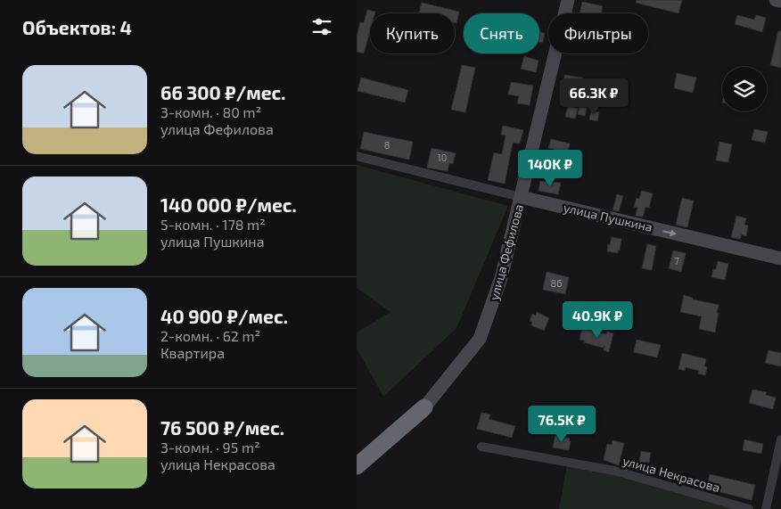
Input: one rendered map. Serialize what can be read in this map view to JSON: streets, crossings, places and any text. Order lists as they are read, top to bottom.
{
  "streets": {
    "main road": ["улица Пушкина", "улица Фефилова"],
    "street": ["улица Некрасова"]
  },
  "crossings": [
    ["улица Пушкина", "улица Фефилова"]
  ],
  "one_way": ["улица Пушкина"],
  "house_numbers": [
    "8",
    "10",
    "7",
    "86"
  ],
  "page": {
    "heading": "Объектов: 4",
    "chip": ["Купить", "Снять", "Фильтры"],
    "list": [
      {
        "name": "66 300 ₽/мес.",
        "note": "3-комн. · 80 m² · улица Фефилова"
      },
      {
        "name": "140 000 ₽/мес.",
        "note": "5-комн. · 178 m² · улица Пушкина"
      },
      {
        "name": "40 900 ₽/мес.",
        "note": "2-комн. · 62 m² · Квартира"
      },
      {
        "name": "76 500 ₽/мес.",
        "note": "3-комн. · 95 m² · улица Некрасова"
      }
    ],
    "price": [
      "66.3K ₽",
      "140K ₽",
      "40.9K ₽",
      "76.5K ₽"
    ]
  }
}
